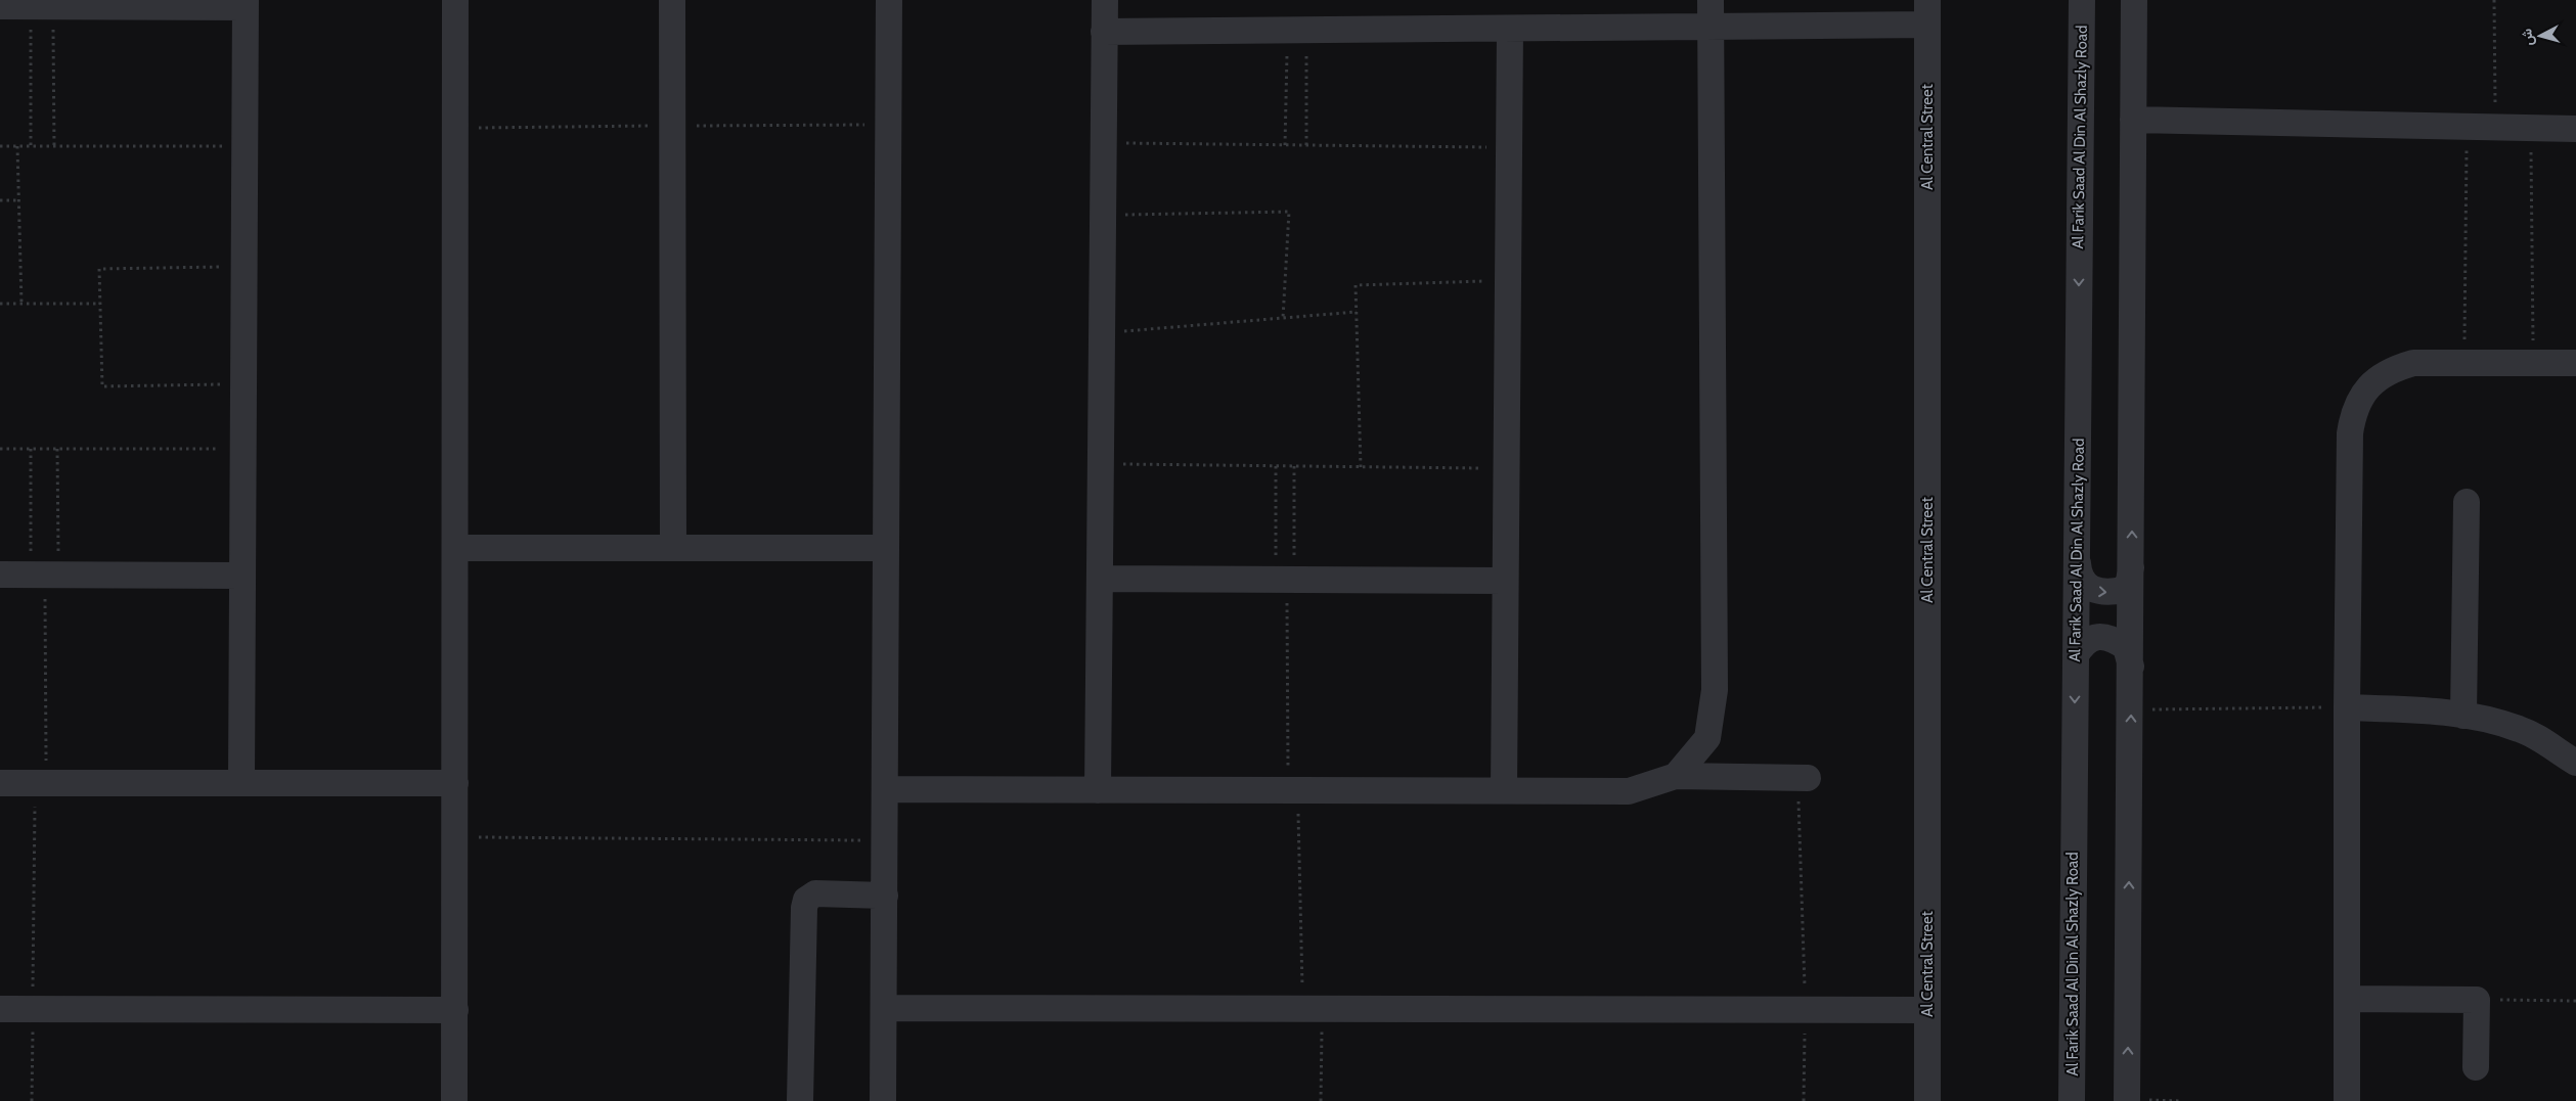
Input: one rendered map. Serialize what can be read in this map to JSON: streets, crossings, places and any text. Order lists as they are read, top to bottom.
{
  "streets": {
    "street": ["Al Central Street", "Al Farik Saad Al Din Al Shazly Road"]
  },
  "north": "left"
}
